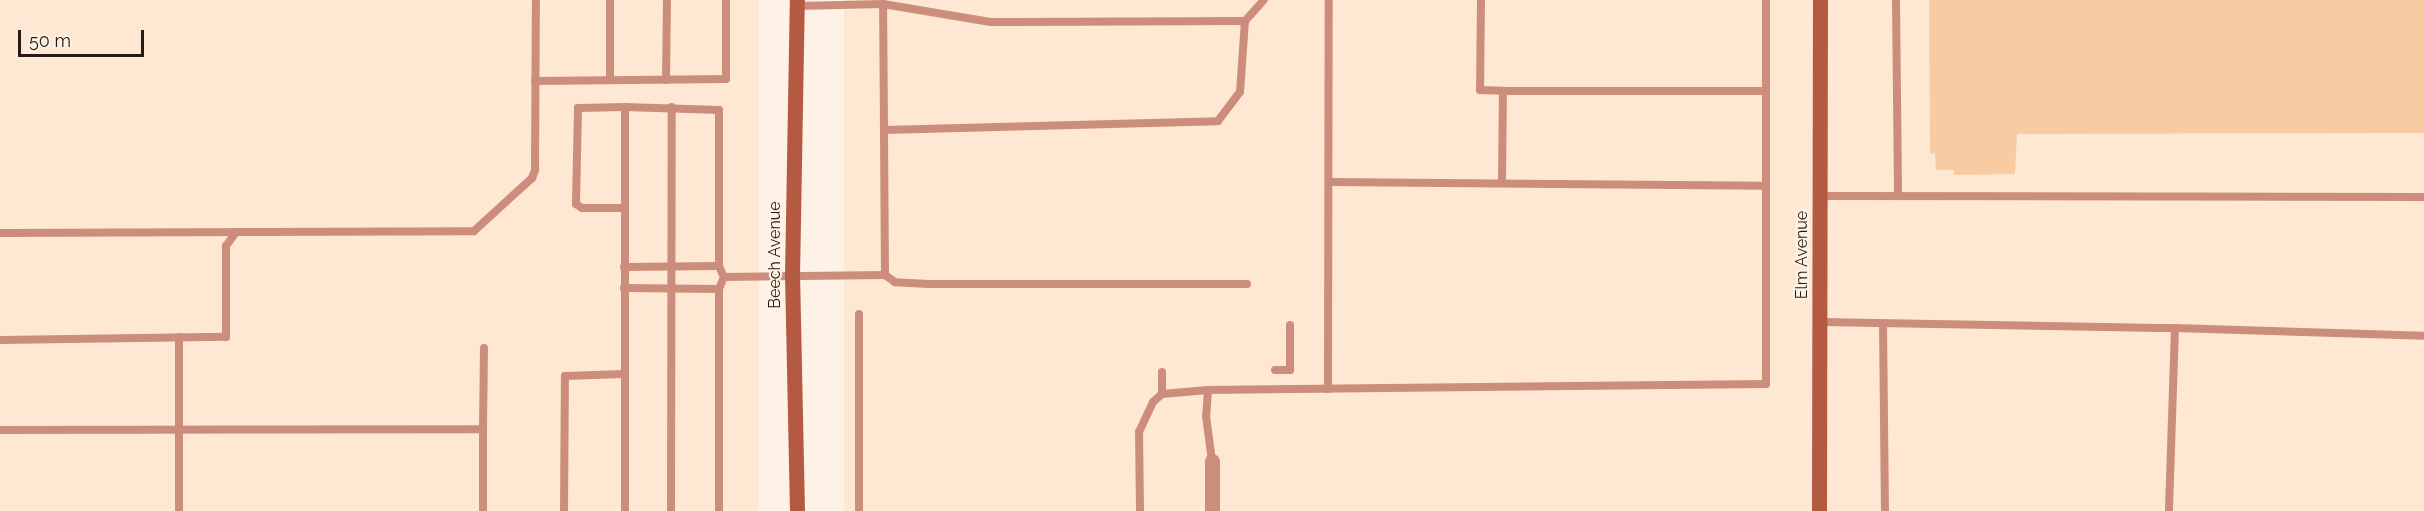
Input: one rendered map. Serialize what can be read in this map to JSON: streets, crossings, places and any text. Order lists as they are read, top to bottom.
{
  "streets": {
    "street": ["Beech Avenue", "Elm Avenue"]
  },
  "scale_bar": "50 m"
}
